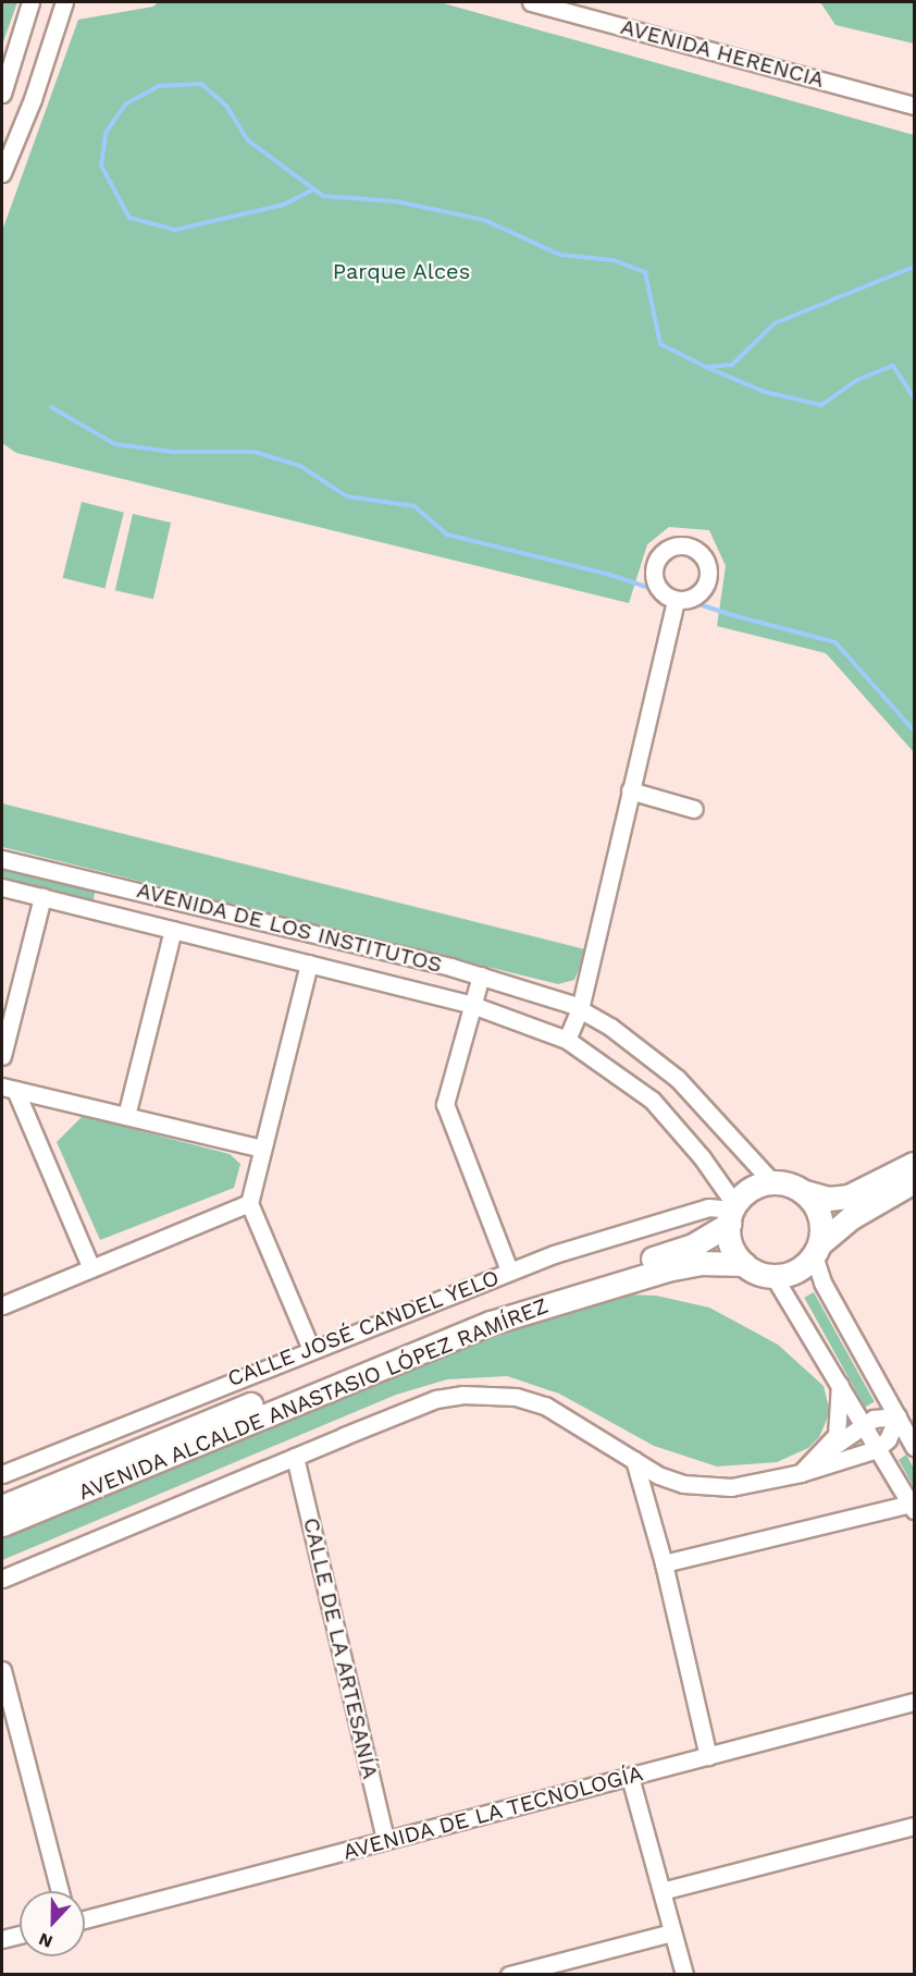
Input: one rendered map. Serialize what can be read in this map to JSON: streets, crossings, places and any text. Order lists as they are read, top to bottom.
{
  "streets": {
    "street": [
      "AVENIDA HERENCIA",
      "AVENIDA DE LOS INSTITUTOS",
      "CALLE JOSÉ CANDEL YELO",
      "AVENIDA ALCALDE ANASTASIO LÓPEZ RAMÍREZ",
      "CALLE DE LA ARTESANÍA",
      "AVENIDA DE LA TECNOLOGÍA"
    ]
  },
  "crossings": [
    ["AVENIDA DE LOS INSTITUTOS", "CALLE JOSÉ CANDEL YELO"],
    ["AVENIDA DE LOS INSTITUTOS", "AVENIDA ALCALDE ANASTASIO LÓPEZ RAMÍREZ"],
    ["CALLE JOSÉ CANDEL YELO", "AVENIDA ALCALDE ANASTASIO LÓPEZ RAMÍREZ"],
    ["CALLE DE LA ARTESANÍA", "AVENIDA DE LA TECNOLOGÍA"]
  ],
  "parks": ["Parque Alces"],
  "north": "bottom"
}
